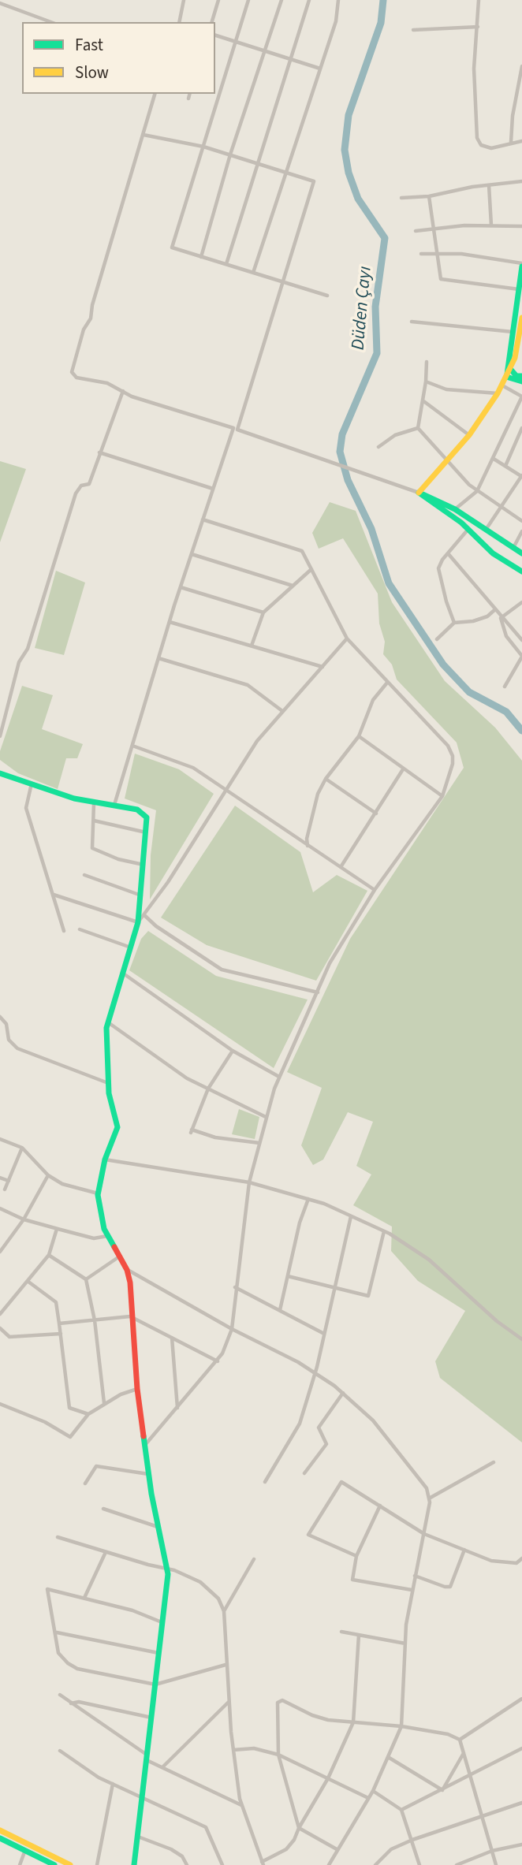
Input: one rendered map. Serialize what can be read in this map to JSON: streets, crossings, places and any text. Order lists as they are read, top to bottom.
{
  "water": ["Düden Çayı"],
  "legend": ["Fast", "Slow"]
}
